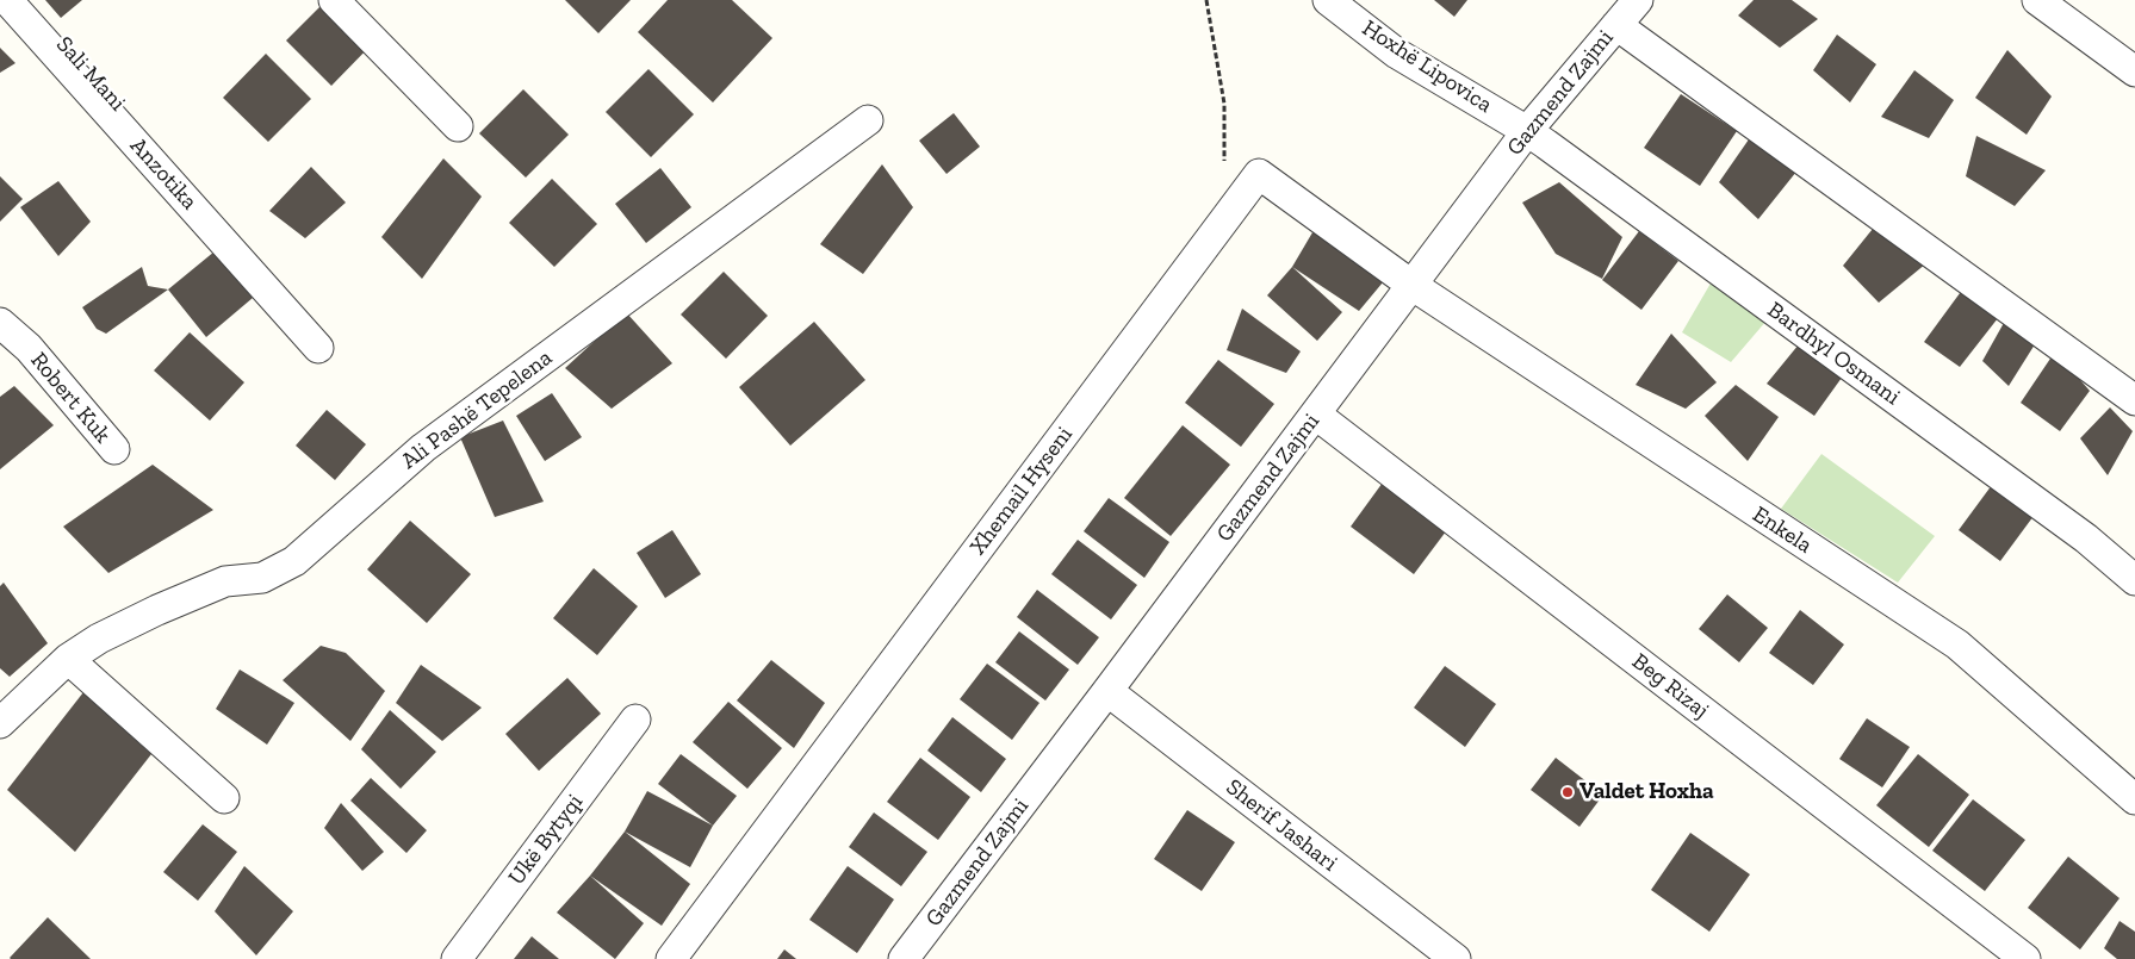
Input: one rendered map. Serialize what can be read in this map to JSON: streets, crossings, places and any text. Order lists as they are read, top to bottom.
{
  "streets": {
    "street": [
      "Hoxhë Lipovica",
      "Sali Mani",
      "Gazmend Zajmi",
      "Anzotika",
      "Bardhyl Osmani",
      "Robert Kuk",
      "Ali Pashë Tepelena",
      "Xhemail Hyseni",
      "Enkela",
      "Beg Rizaj",
      "Sherif Jashari",
      "Ukë Bytyqi"
    ]
  },
  "crossings": [
    ["Hoxhë Lipovica", "Gazmend Zajmi"],
    ["Hoxhë Lipovica", "Bardhyl Osmani"],
    ["Sali Mani", "Anzotika"],
    ["Gazmend Zajmi", "Bardhyl Osmani"],
    ["Gazmend Zajmi", "Xhemail Hyseni"],
    ["Gazmend Zajmi", "Enkela"],
    ["Gazmend Zajmi", "Beg Rizaj"],
    ["Gazmend Zajmi", "Sherif Jashari"],
    ["Xhemail Hyseni", "Enkela"]
  ],
  "places": ["Valdet Hoxha"]
}
